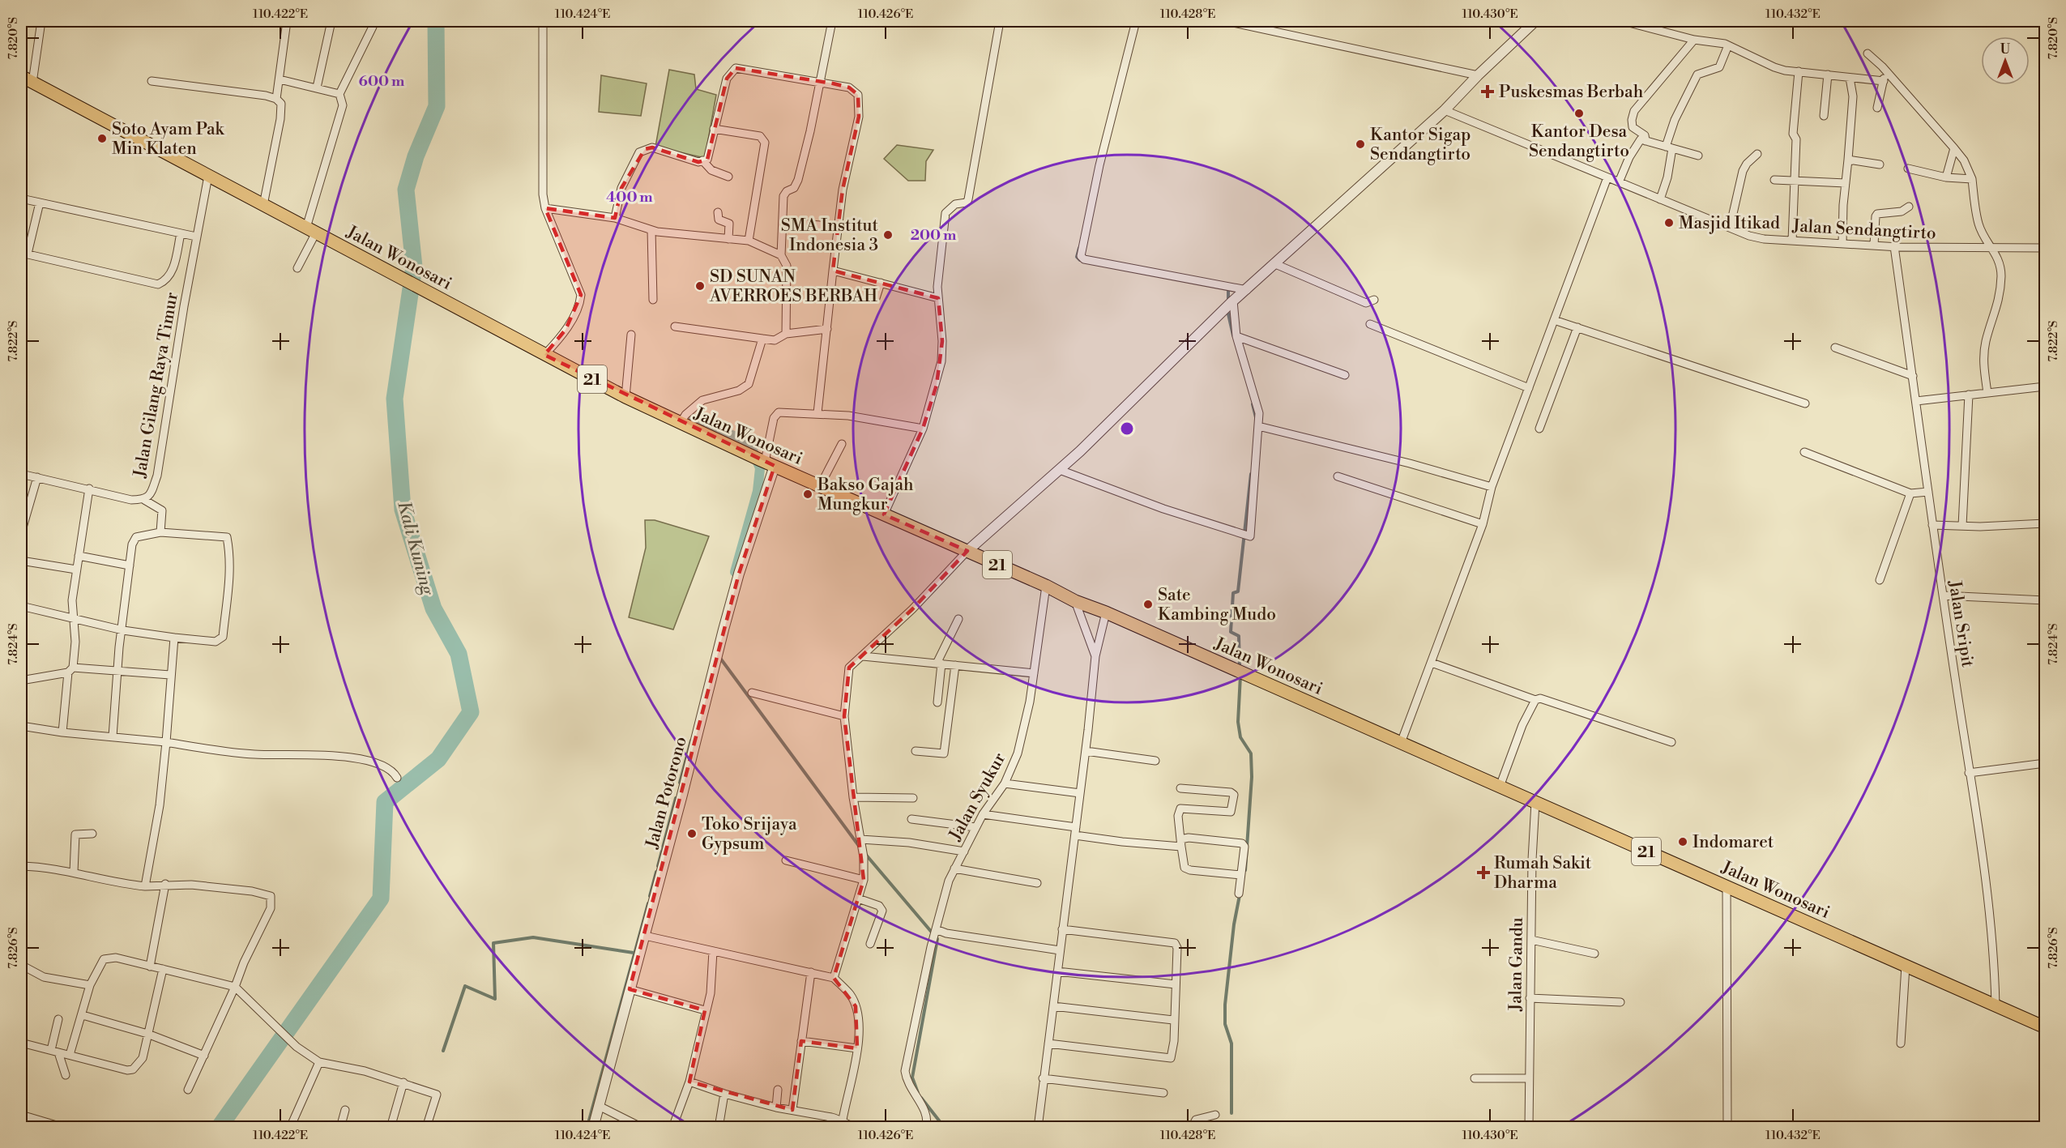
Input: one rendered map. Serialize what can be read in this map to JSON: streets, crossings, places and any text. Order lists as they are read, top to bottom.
{
  "streets": {
    "highway": ["Jalan Wonosari", "21"],
    "street": [
      "Jalan Sendangtirto",
      "Jalan Gilang Raya Timur",
      "Jalan Sripit",
      "Jalan Potorono",
      "Jalan Syukur",
      "Jalan Gandu"
    ]
  },
  "crossings": [
    ["Jalan Sendangtirto", "Jalan Sripit"],
    ["Jalan Wonosari", "Jalan Gilang Raya Timur"],
    ["Jalan Wonosari", "Jalan Sripit"],
    ["Jalan Wonosari", "Jalan Potorono"],
    ["Jalan Wonosari", "Jalan Syukur"],
    ["Jalan Wonosari", "Jalan Gandu"]
  ],
  "water": ["Kali Kuning"],
  "places": {
    "health": ["Puskesmas Berbah", "Rumah Sakit Dharma"],
    "other": [
      "Kantor Desa Sendangtirto",
      "Soto Ayam Pak Min Klaten",
      "Kantor Sigap Sendangtirto",
      "Masjid Itikad",
      "SMA Institut Indonesia 3",
      "SD SUNAN AVERROES BERBAH",
      "Bakso Gajah Mungkur",
      "Sate Kambing Mudo",
      "Toko Srijaya Gypsum",
      "Indomaret"
    ]
  },
  "north": "top",
  "coordinates": [
    "110.422°E",
    "110.424°E",
    "110.426°E",
    "110.428°E",
    "110.430°E",
    "110.432°E",
    "7.820°S",
    "7.822°S",
    "7.824°S",
    "7.826°S"
  ],
  "rings": ["600 m", "400 m", "200 m"]
}
